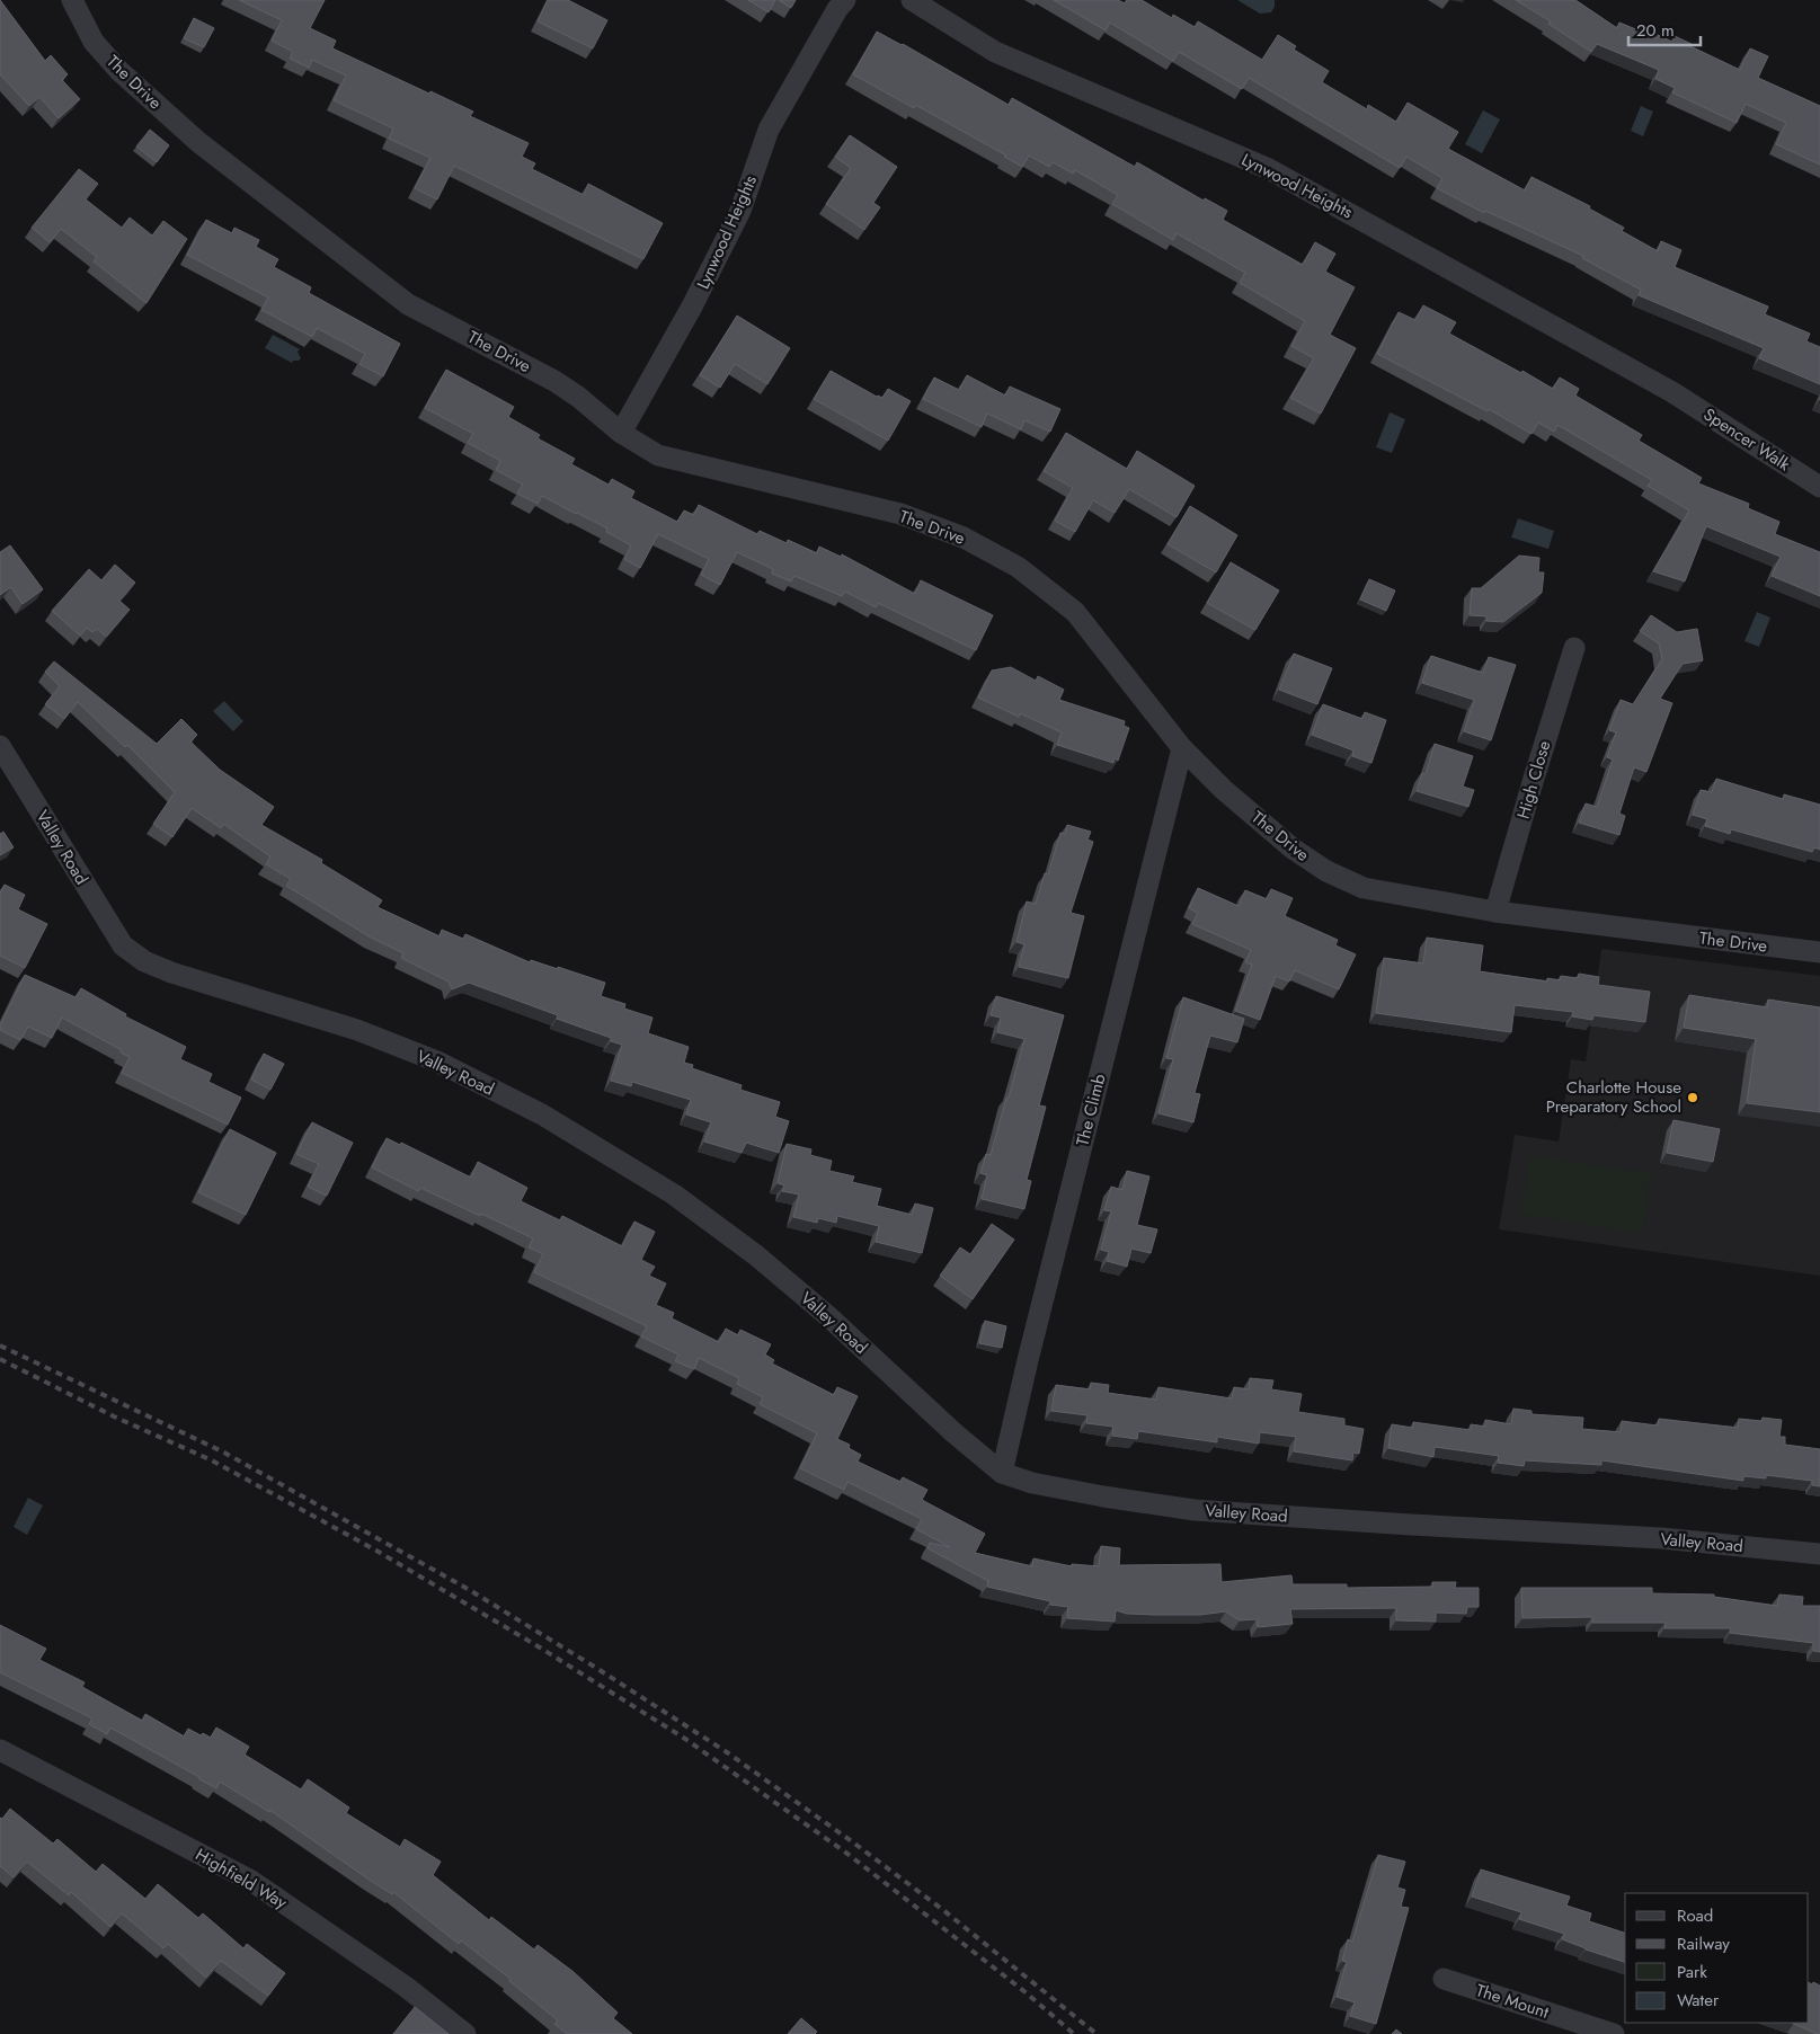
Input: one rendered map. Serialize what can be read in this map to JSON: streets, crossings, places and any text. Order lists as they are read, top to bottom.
{
  "streets": {
    "street": [
      "The Drive",
      "Lynwood Heights",
      "Spencer Walk",
      "High Close",
      "Valley Road",
      "The Climb",
      "Highfield Way",
      "The Mount"
    ]
  },
  "crossings": [
    ["The Drive", "Lynwood Heights"],
    ["The Drive", "High Close"],
    ["The Drive", "The Climb"],
    ["Lynwood Heights", "Spencer Walk"],
    ["Valley Road", "The Climb"]
  ],
  "places": ["Charlotte House Preparatory School"],
  "legend": [
    "Road",
    "Railway",
    "Park",
    "Water"
  ],
  "scale_bar": "20 m"
}
